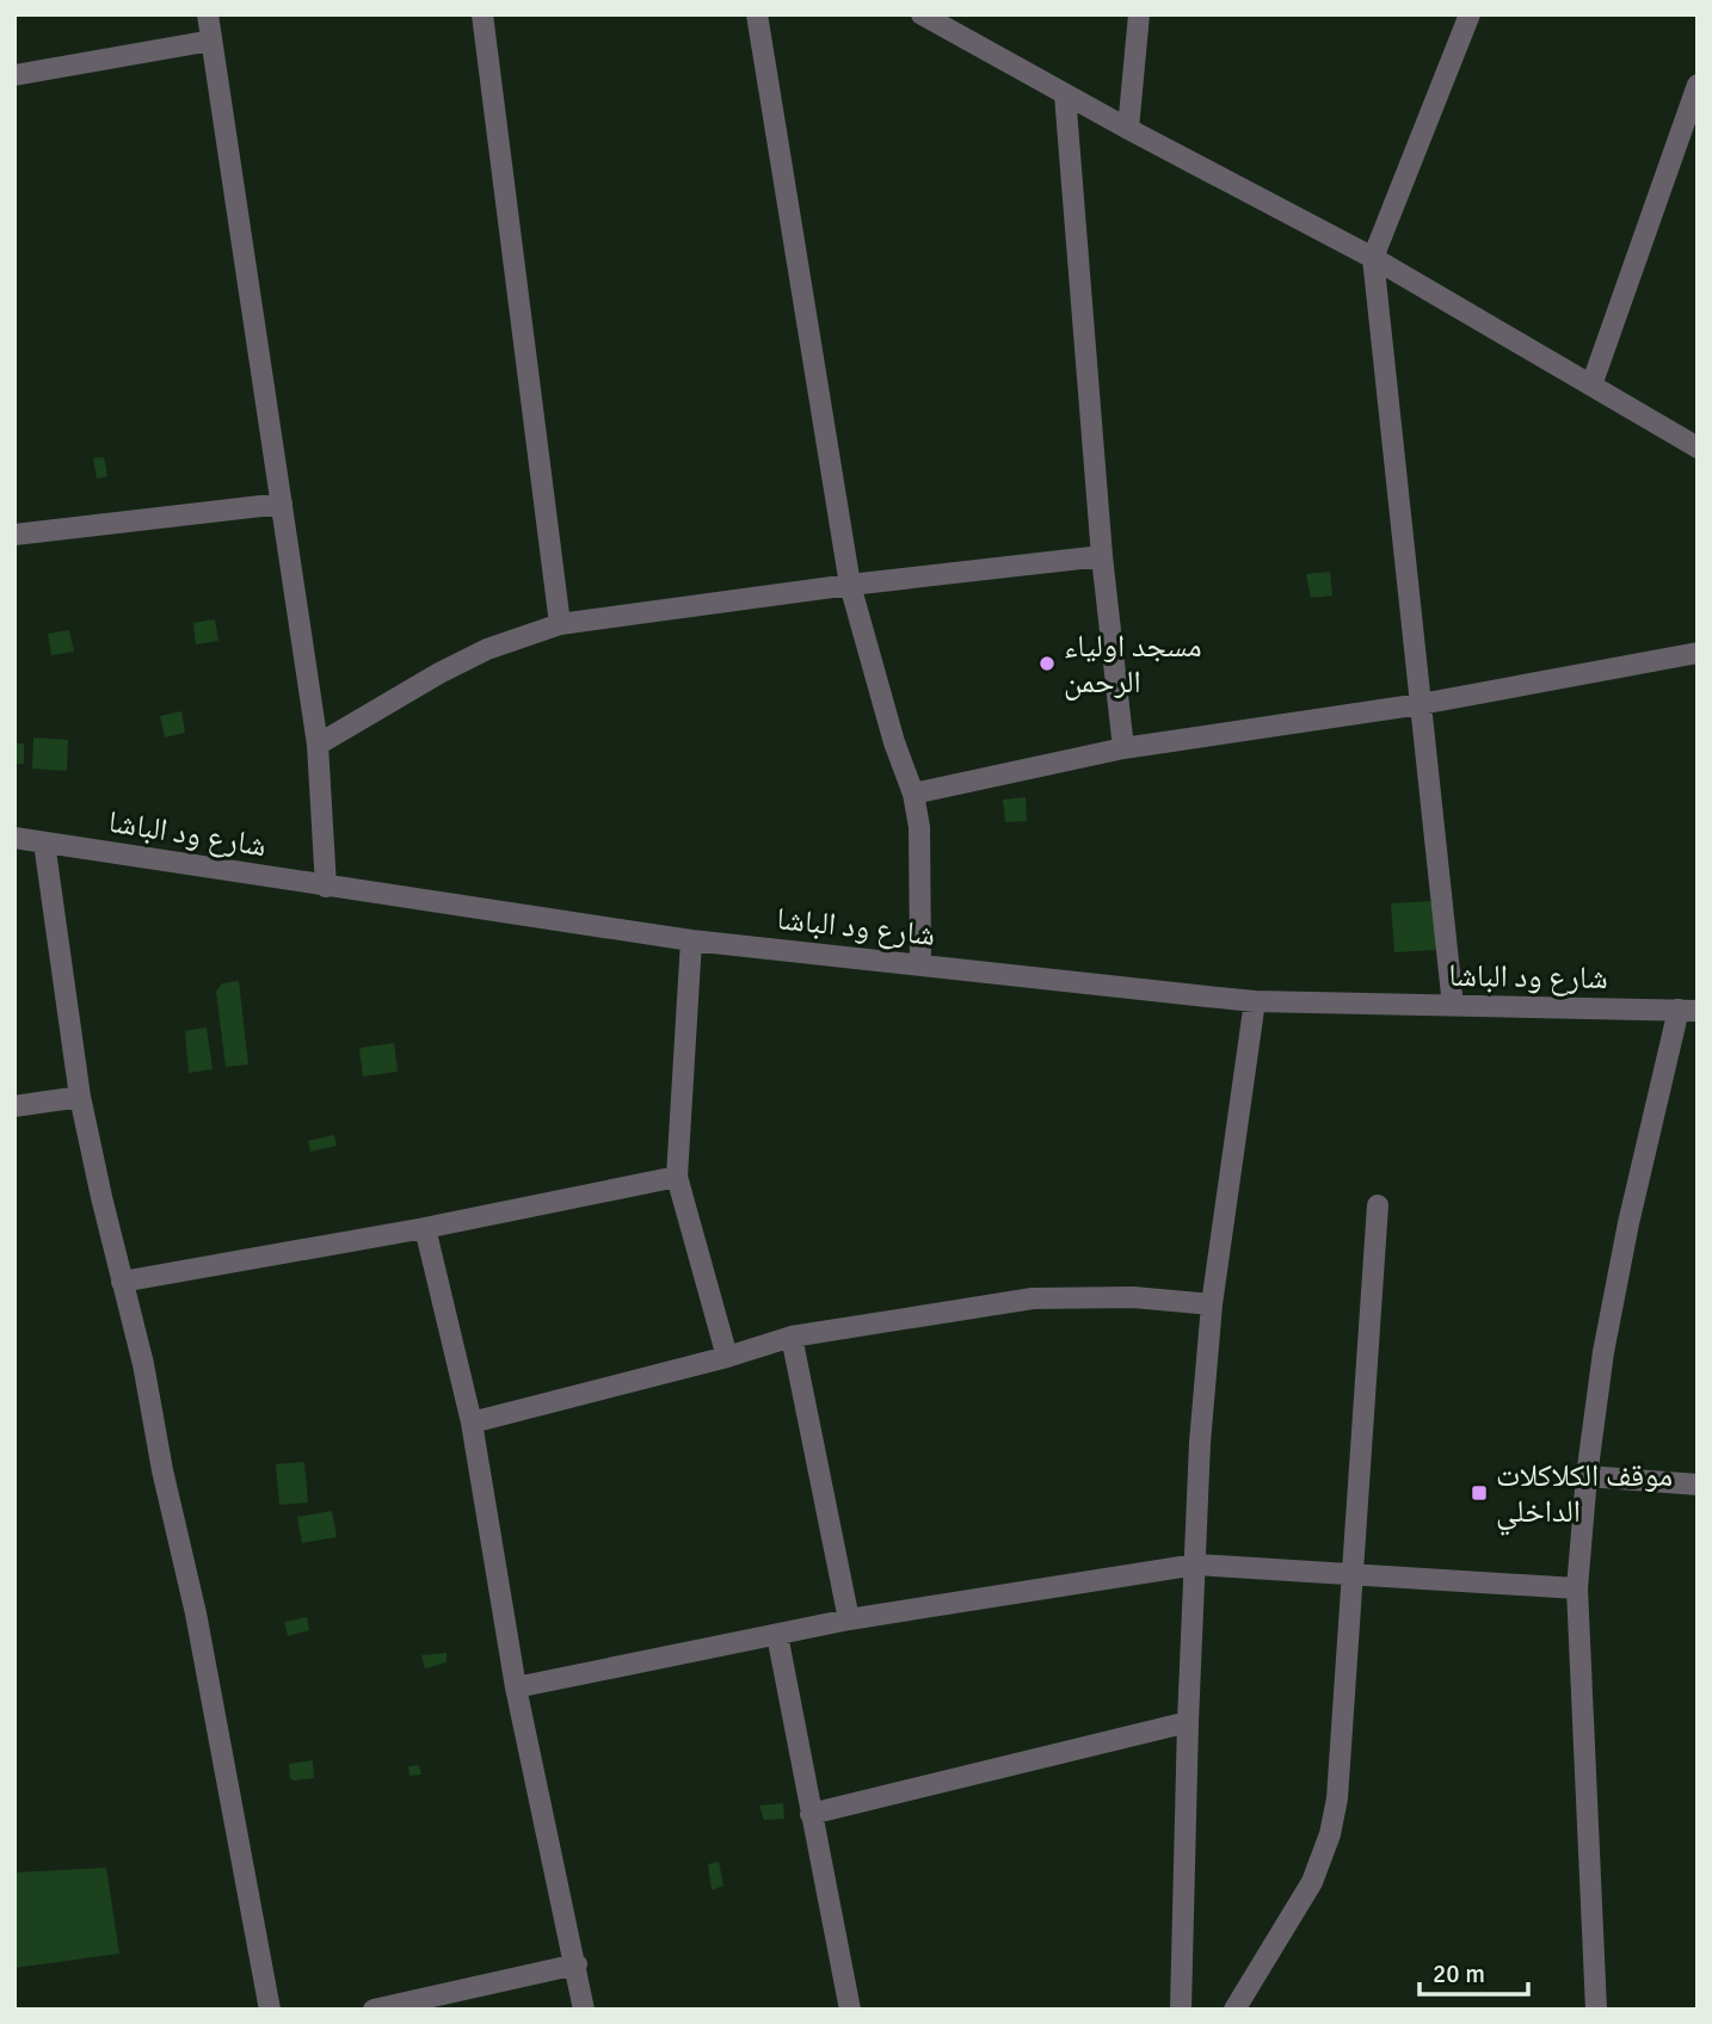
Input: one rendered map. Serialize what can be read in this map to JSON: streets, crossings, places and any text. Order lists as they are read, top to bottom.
{
  "streets": {
    "street": ["شارع ود الباشا"]
  },
  "places": {
    "other": ["مسجد اولياء الرحمن"],
    "transit": ["موقف الكلاكلات الداخلي"]
  },
  "scale_bar": "20 m"
}
